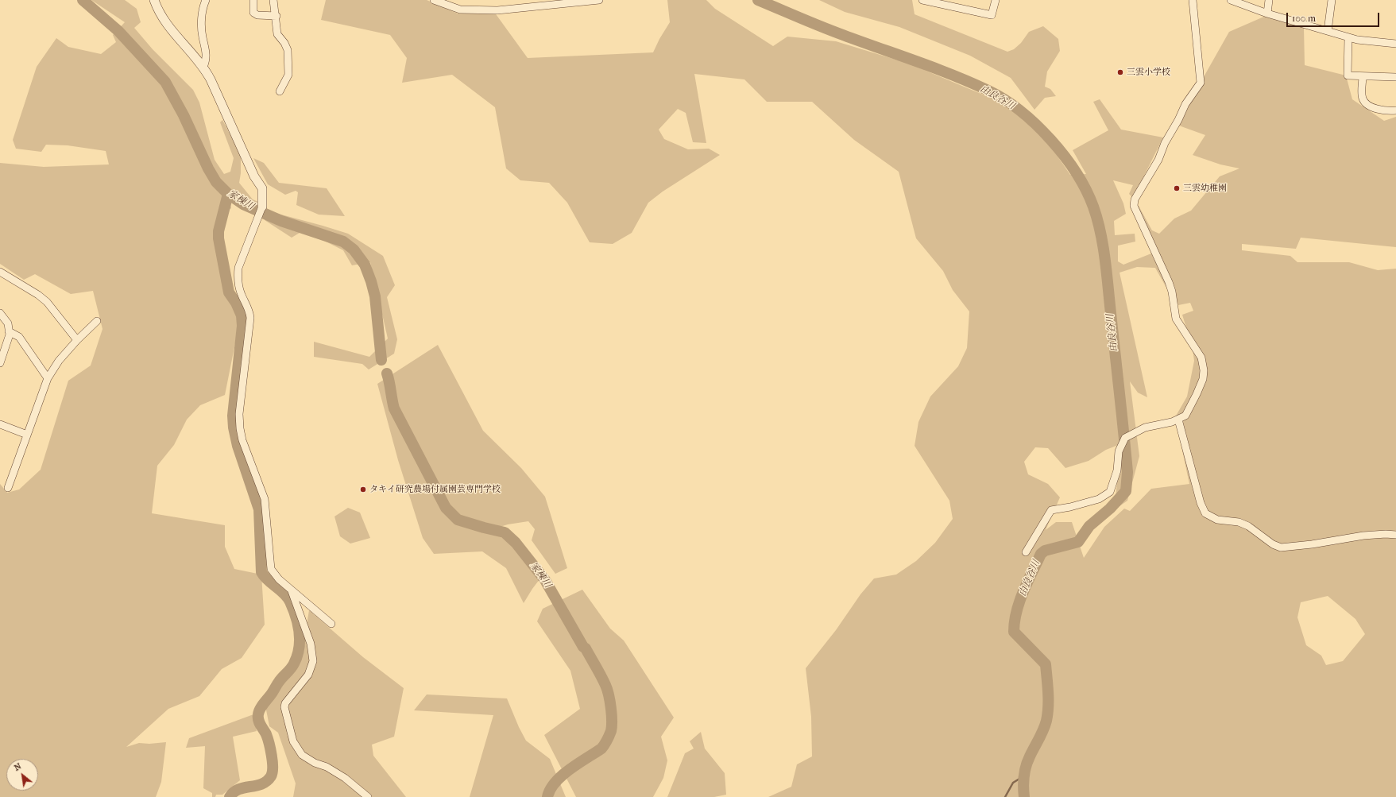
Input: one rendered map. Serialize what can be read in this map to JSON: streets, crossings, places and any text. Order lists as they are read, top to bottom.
{
  "water": ["由良谷川", "家棟川"],
  "places": ["三雲小学校", "三雲幼稚園", "タキイ研究農場付属園芸専門学校"],
  "scale_bar": "100 m",
  "north": "top left"
}
